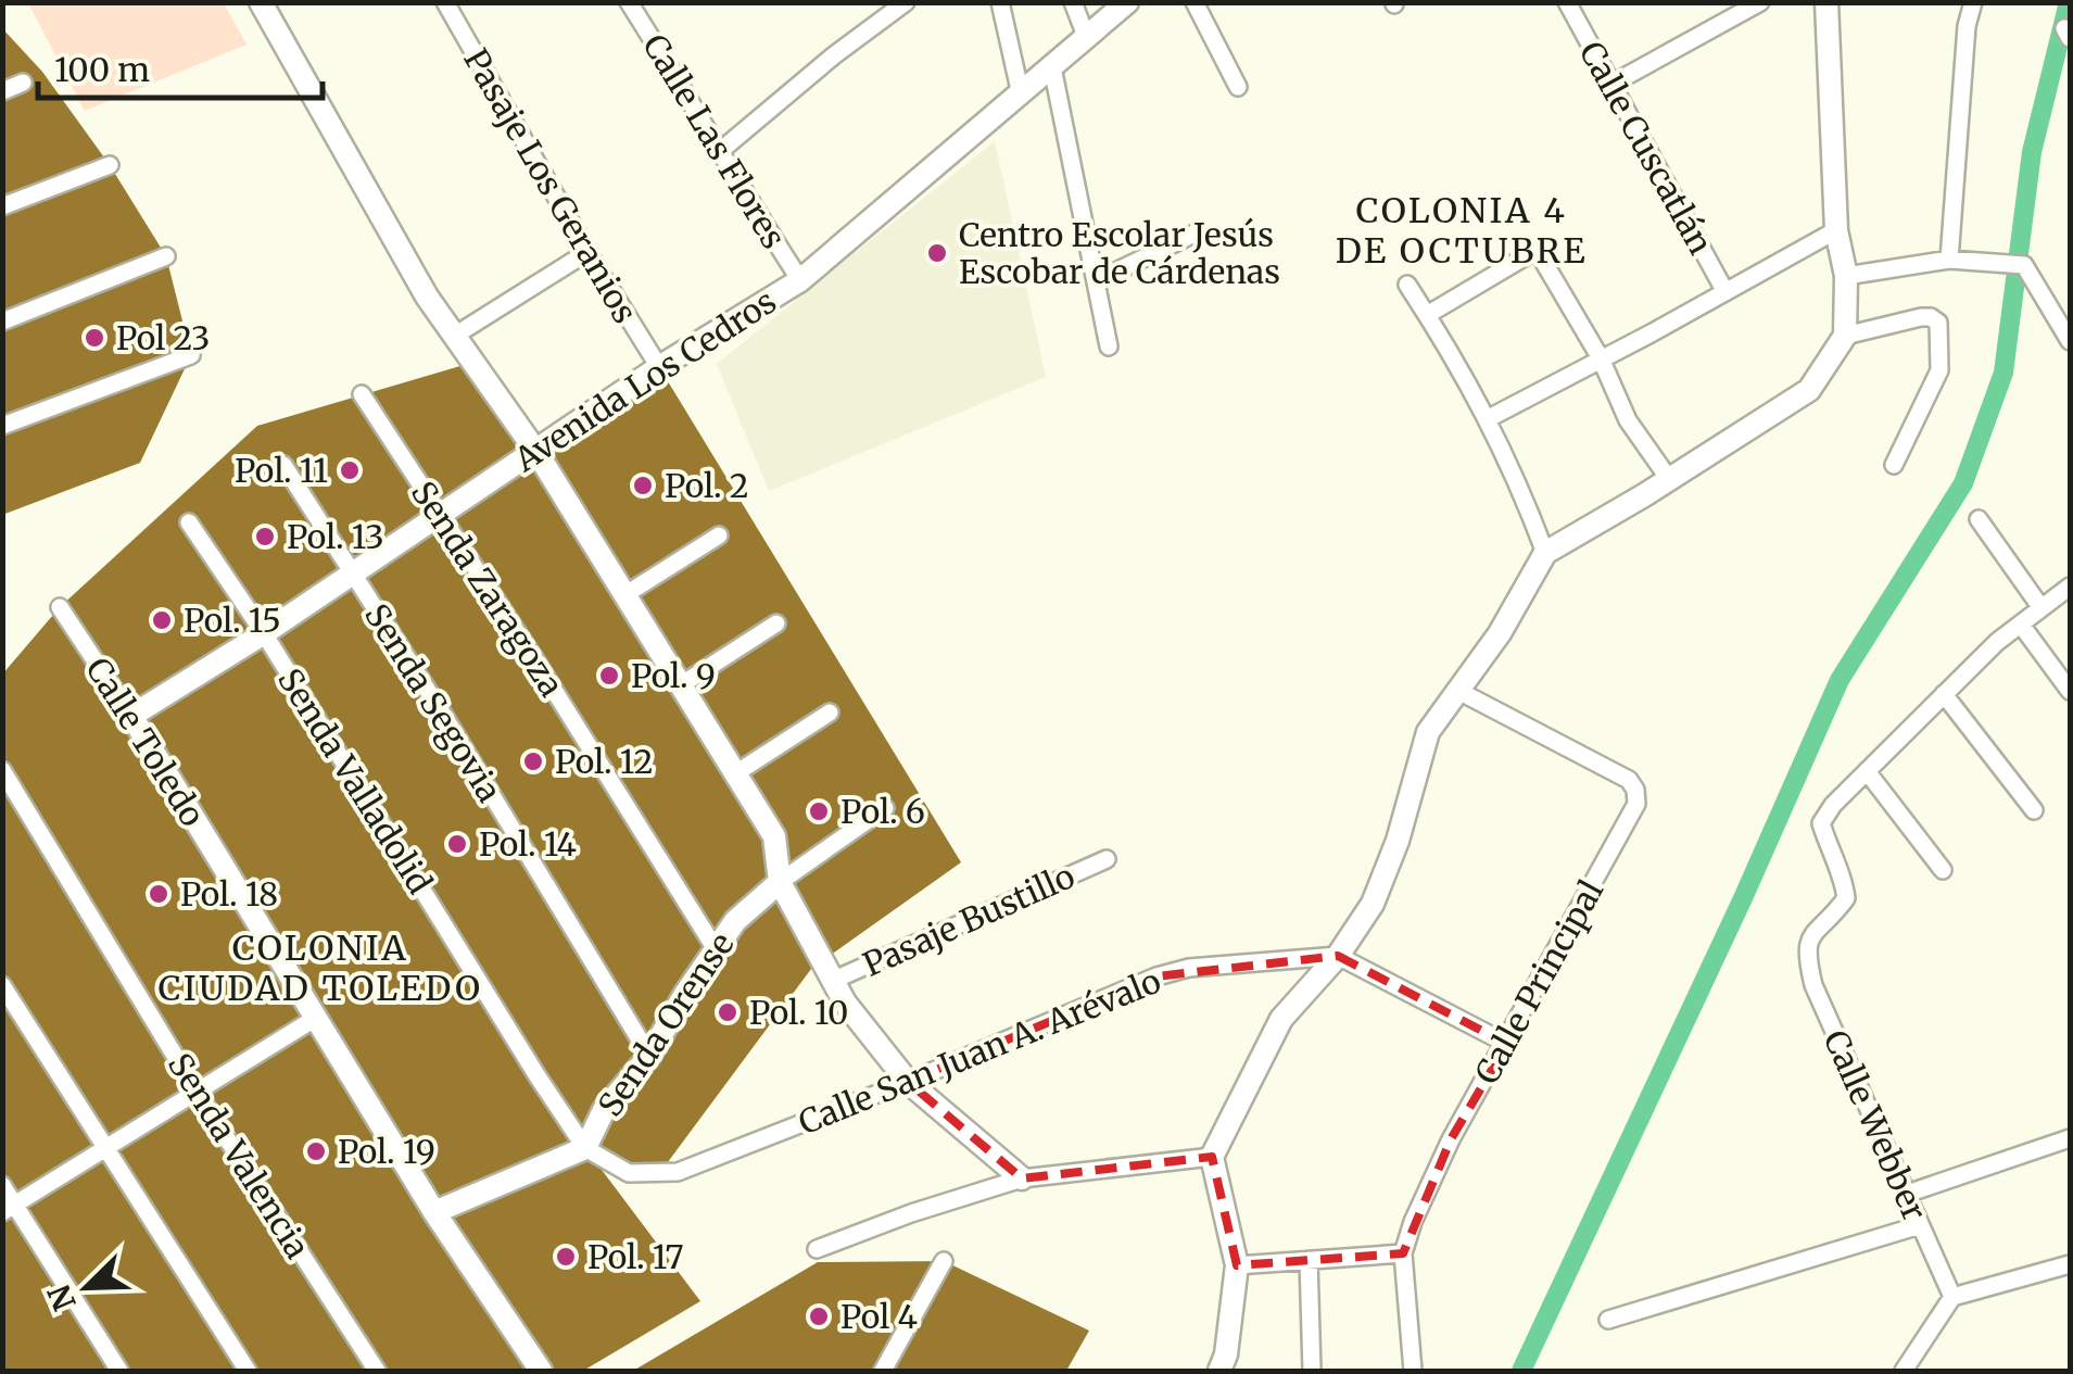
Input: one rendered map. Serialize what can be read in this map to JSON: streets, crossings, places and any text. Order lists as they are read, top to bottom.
{
  "streets": {
    "street": [
      "Calle Las Flores",
      "Calle Cuscatlán",
      "Pasaje Los Geranios",
      "Avenida Los Cedros",
      "Senda Zaragoza",
      "Senda Segovia",
      "Calle Toledo",
      "Senda Valladolid",
      "Pasaje Bustillo",
      "Calle Principal",
      "Senda Orense",
      "Calle San Juan A. Arévalo",
      "Calle Webber",
      "Senda Valencia"
    ]
  },
  "crossings": [
    ["Calle Las Flores", "Avenida Los Cedros"],
    ["Pasaje Los Geranios", "Avenida Los Cedros"],
    ["Avenida Los Cedros", "Senda Zaragoza"],
    ["Avenida Los Cedros", "Senda Segovia"],
    ["Avenida Los Cedros", "Calle Toledo"],
    ["Avenida Los Cedros", "Senda Valladolid"],
    ["Senda Zaragoza", "Senda Orense"],
    ["Senda Segovia", "Senda Orense"],
    ["Calle Toledo", "Senda Orense"],
    ["Senda Valladolid", "Senda Orense"],
    ["Senda Valladolid", "Calle San Juan A. Arévalo"],
    ["Senda Orense", "Calle San Juan A. Arévalo"]
  ],
  "districts": ["COLONIA 4 DE OCTUBRE", "COLONIA CIUDAD TOLEDO"],
  "places": [
    "Centro Escolar Jesús Escobar de Cárdenas",
    "Pol 23",
    "Pol. 11",
    "Pol. 2",
    "Pol. 13",
    "Pol. 15",
    "Pol. 9",
    "Pol. 12",
    "Pol. 6",
    "Pol. 14",
    "Pol. 18",
    "Pol. 10",
    "Pol. 19",
    "Pol. 17",
    "Pol 4"
  ],
  "scale_bar": "100 m",
  "north": "bottom left"
}
